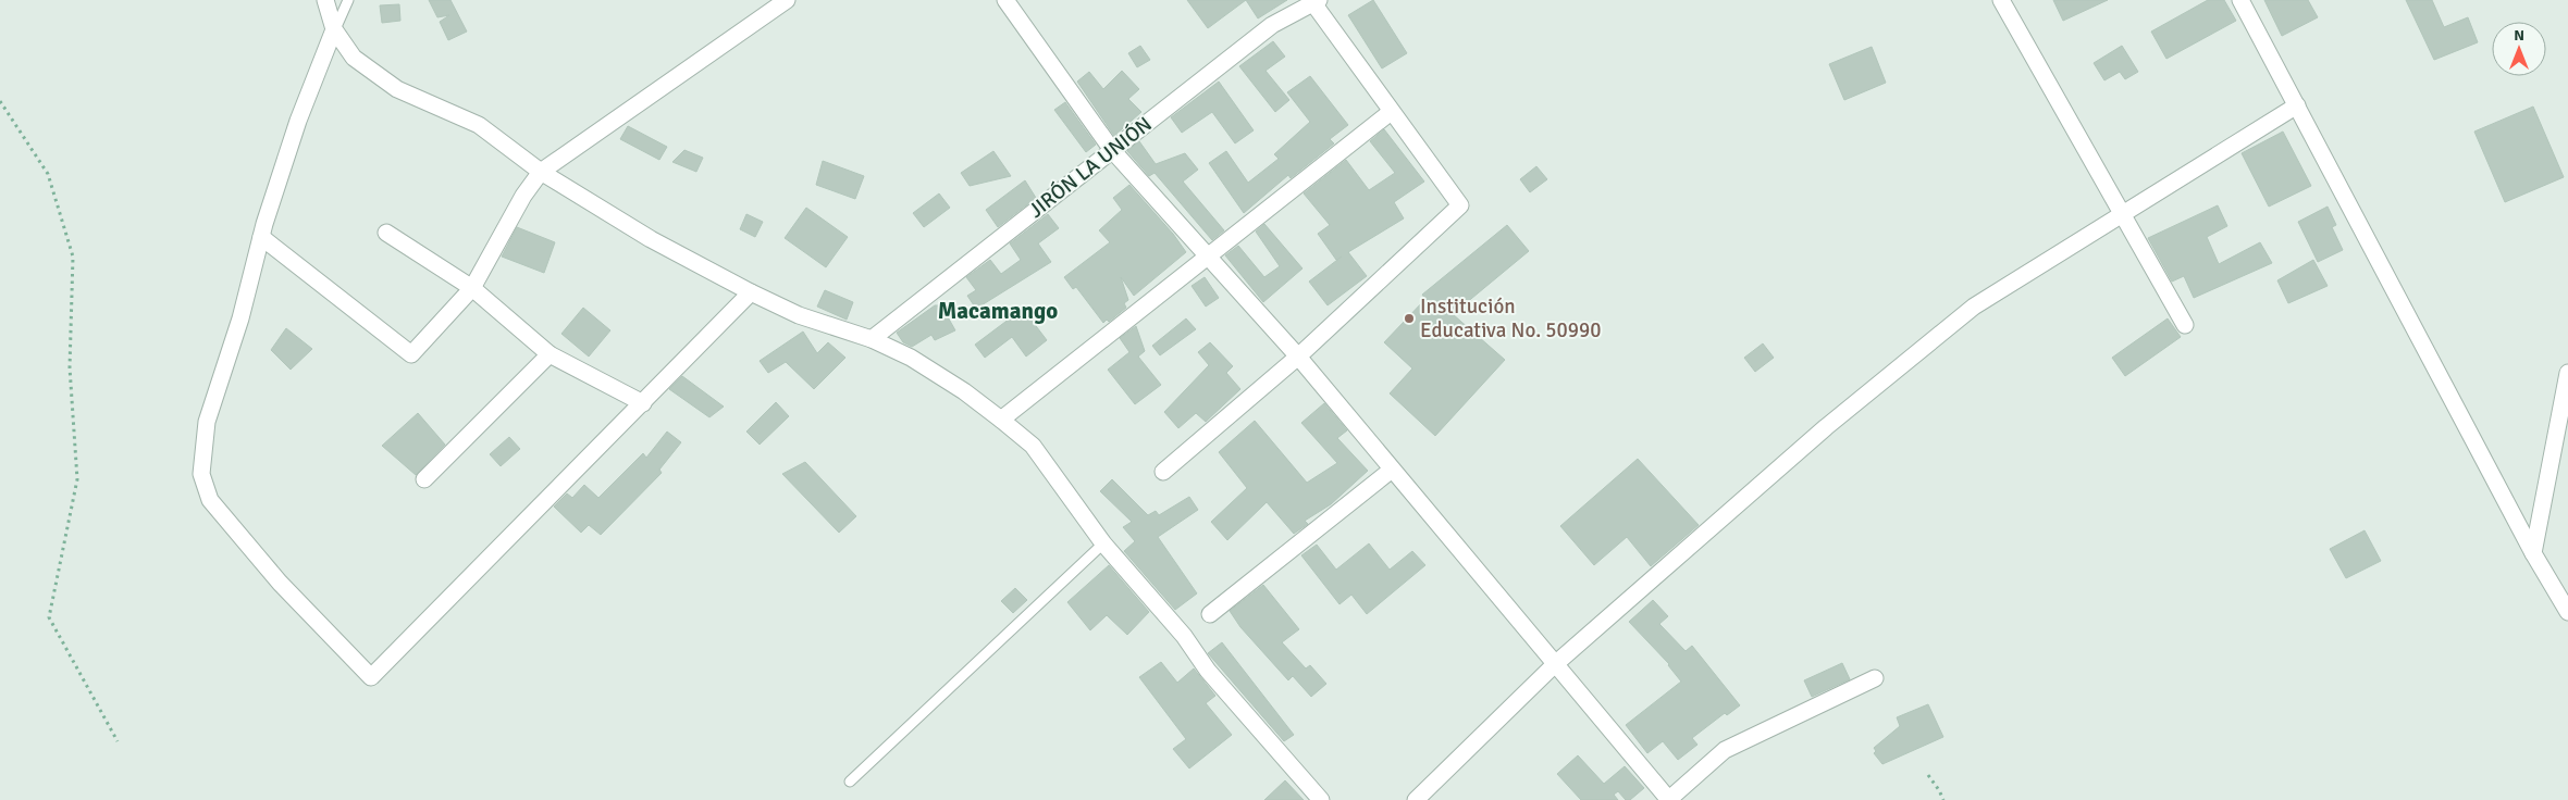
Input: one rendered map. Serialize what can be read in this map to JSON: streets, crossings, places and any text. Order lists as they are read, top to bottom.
{
  "streets": {
    "street": ["JIRÓN LA UNIÓN"]
  },
  "districts": ["Macamango"],
  "places": ["Institución Educativa No. 50990"],
  "north": "top"
}
